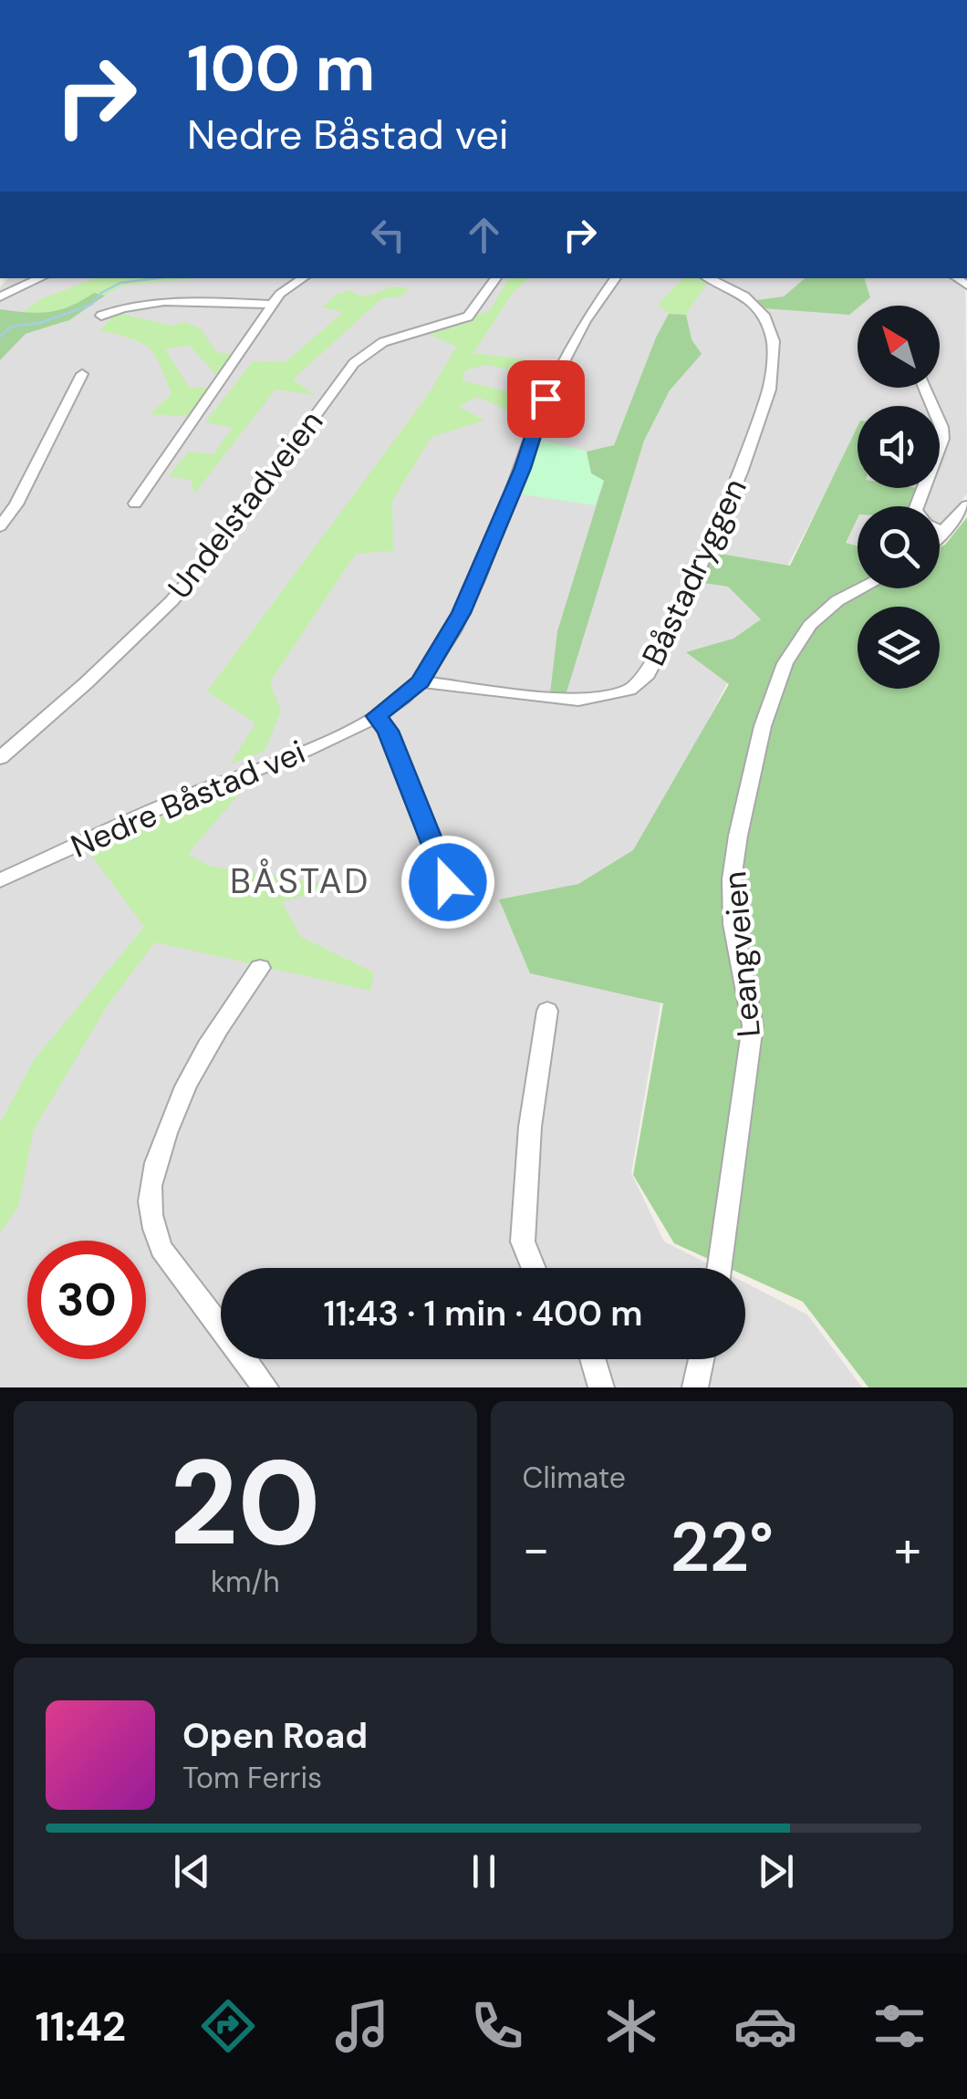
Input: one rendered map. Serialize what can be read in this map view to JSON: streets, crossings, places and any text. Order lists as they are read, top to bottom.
{
  "streets": {
    "street": [
      "Undelstadveien",
      "Båstadryggen",
      "Nedre Båstad vei",
      "Leangveien"
    ]
  },
  "crossings": [
    ["Båstadryggen", "Nedre Båstad vei"]
  ],
  "districts": ["BÅSTAD"],
  "north": "top left",
  "page": {
    "turn": ["100 m", "Nedre Båstad vei"],
    "limit": "30",
    "trip": "11:43 · 1 min · 400 m",
    "tile": [
      ["20", "km/h"],
      "Climate"
    ],
    "heat": ["−", "22°", "+"],
    "song": ["Open Road", "Tom Ferris"],
    "tabs": "11:42"
  }
}
